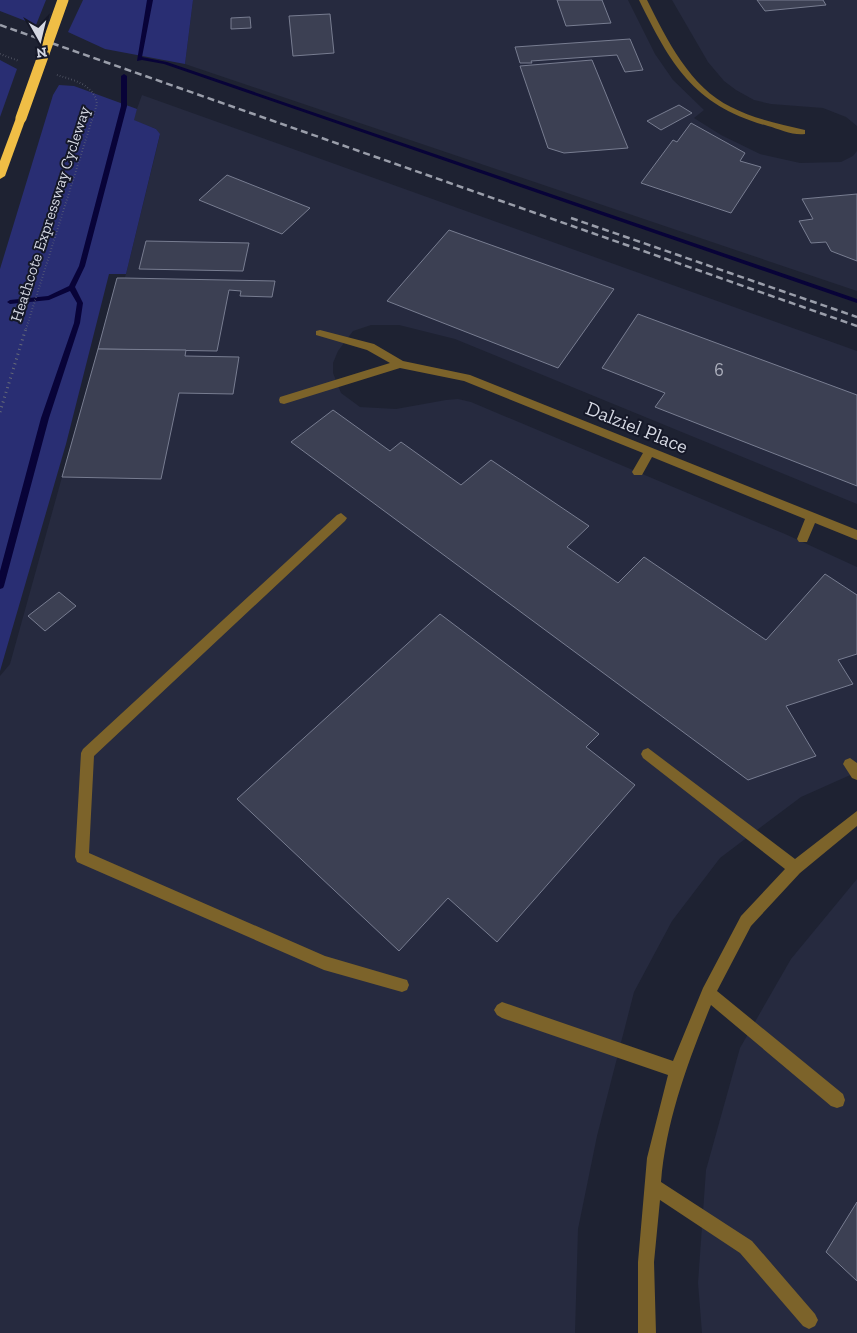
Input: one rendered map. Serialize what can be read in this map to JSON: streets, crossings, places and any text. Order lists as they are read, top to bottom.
{
  "streets": {
    "street": ["Dalziel Place"],
    "path": ["Heathcote Expressway Cycleway"]
  },
  "house_numbers": ["6"],
  "north": "bottom"
}
